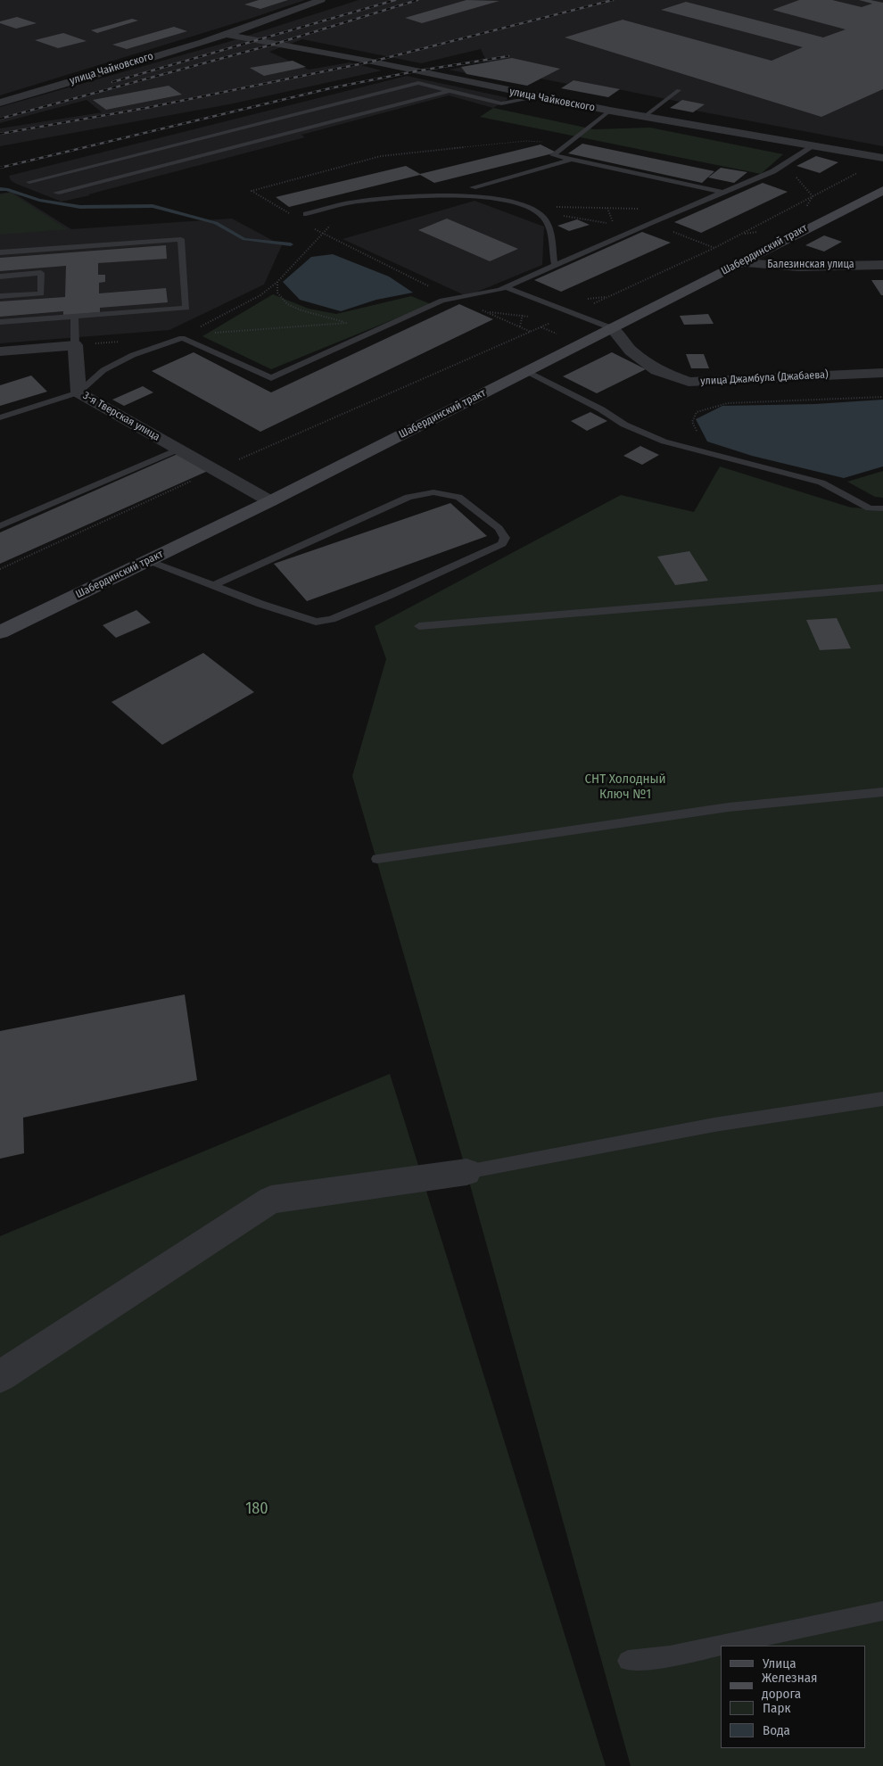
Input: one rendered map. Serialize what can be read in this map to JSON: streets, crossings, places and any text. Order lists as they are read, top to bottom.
{
  "streets": {
    "main road": ["Шабердинский тракт"],
    "street": [
      "улица Чайковского",
      "Балезинская улица",
      "улица Джамбула (Джабаева)",
      "3-я Тверская улица"
    ]
  },
  "crossings": [
    ["Шабердинский тракт", "Балезинская улица"],
    ["Шабердинский тракт", "улица Джамбула (Джабаева)"],
    ["Шабердинский тракт", "3-я Тверская улица"]
  ],
  "parks": ["СНТ Холодный Ключ №1", "180"],
  "legend": [
    "Улица",
    "Железная дорога",
    "Парк",
    "Вода"
  ]
}
